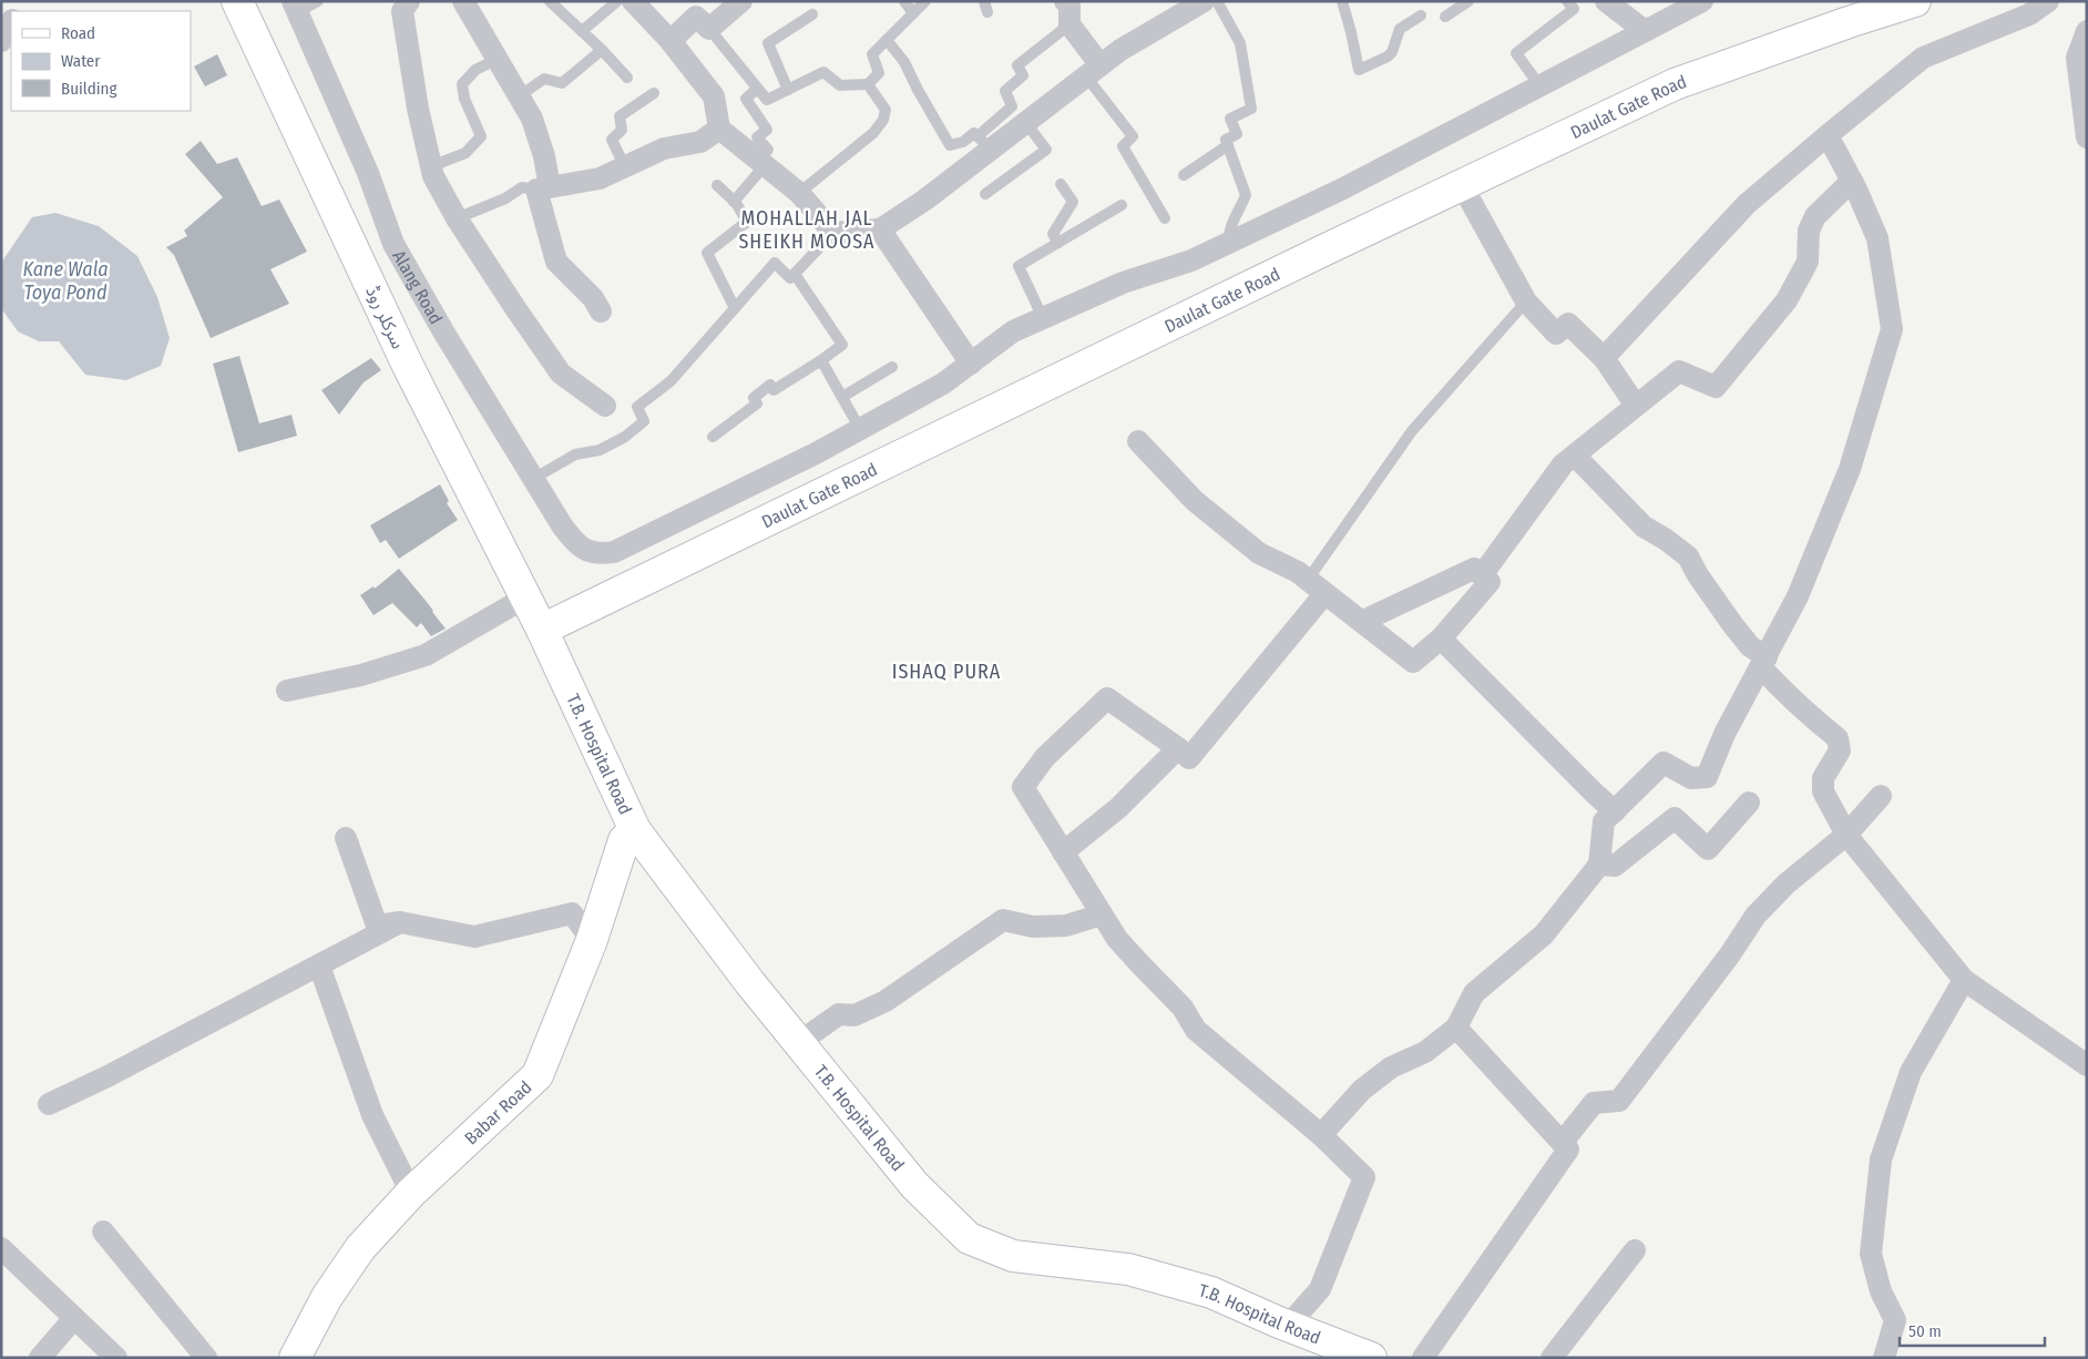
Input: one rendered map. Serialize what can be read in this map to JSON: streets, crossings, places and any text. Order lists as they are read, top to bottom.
{
  "streets": {
    "main road": [
      "Daulat Gate Road",
      "سرکلر روڈ",
      "T.B. Hospital Road",
      "Babar Road"
    ],
    "street": ["Alang Road"]
  },
  "crossings": [
    ["Daulat Gate Road", "سرکلر روڈ"],
    ["Daulat Gate Road", "T.B. Hospital Road"],
    ["سرکلر روڈ", "T.B. Hospital Road"],
    ["T.B. Hospital Road", "Babar Road"]
  ],
  "districts": ["MOHALLAH JAL SHEIKH MOOSA", "ISHAQ PURA"],
  "water": ["Kane Wala Toya Pond"],
  "legend": ["Road", "Water", "Building"],
  "scale_bar": "50 m"
}
